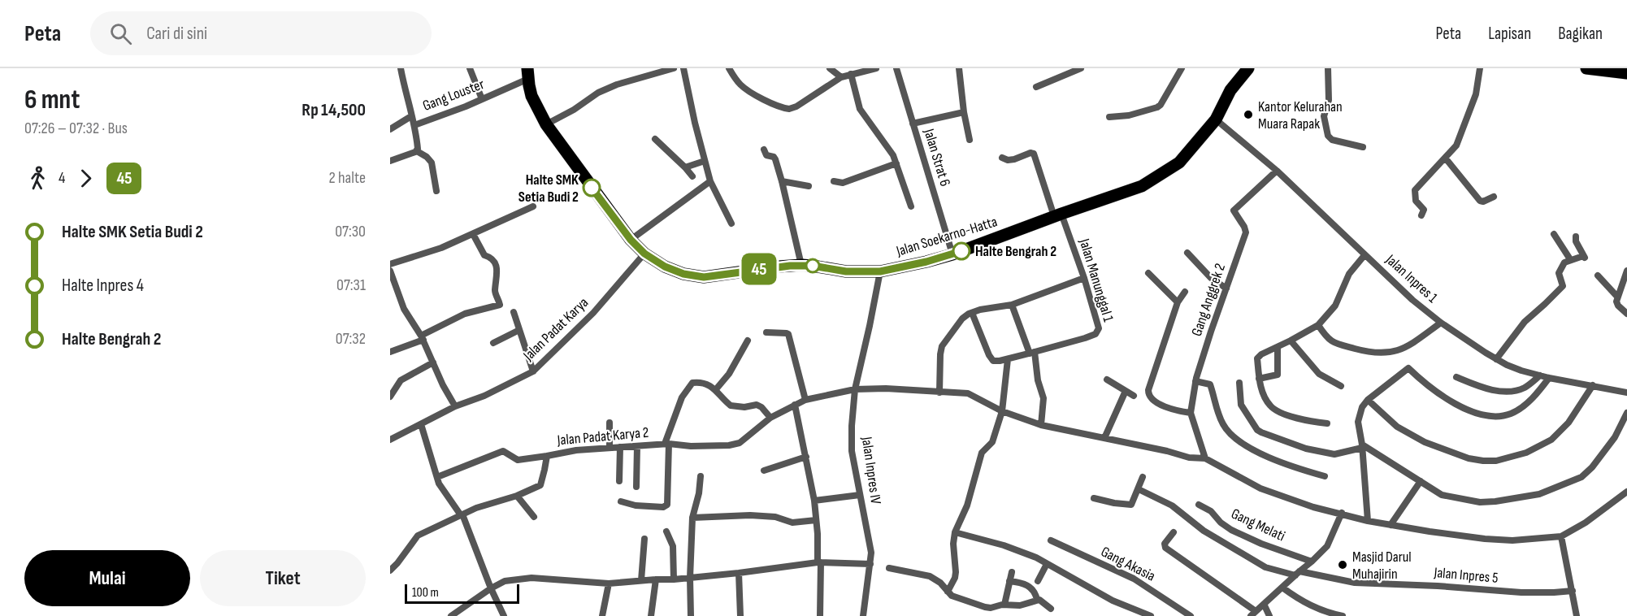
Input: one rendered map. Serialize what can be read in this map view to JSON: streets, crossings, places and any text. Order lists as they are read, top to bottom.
{
  "streets": {
    "highway": ["Jalan Soekarno-Hatta"],
    "street": [
      "Gang Louster",
      "Jalan Strat 6",
      "Jalan Inpres 1",
      "Jalan Manunggal 1",
      "Gang Anggrek 2",
      "Jalan Padat Karya",
      "Jalan Padat Karya 2",
      "Jalan Inpres IV",
      "Gang Melati",
      "Gang Akasia",
      "Jalan Inpres 5"
    ]
  },
  "crossings": [
    ["Gang Louster", "Jalan Soekarno-Hatta"],
    ["Jalan Strat 6", "Jalan Soekarno-Hatta"],
    ["Jalan Soekarno-Hatta", "Jalan Inpres 1"],
    ["Jalan Soekarno-Hatta", "Jalan Manunggal 1"],
    ["Jalan Soekarno-Hatta", "Jalan Padat Karya"],
    ["Jalan Soekarno-Hatta", "Jalan Inpres IV"],
    ["Jalan Inpres 1", "Gang Anggrek 2"],
    ["Gang Anggrek 2", "Jalan Padat Karya 2"],
    ["Jalan Padat Karya 2", "Jalan Inpres IV"]
  ],
  "places": [
    "Kantor Kelurahan Muara Rapak",
    "Halte SMK Setia Budi 2",
    "Halte Bengrah 2",
    "Masjid Darul Muhajirin"
  ],
  "lines": ["bus line 45"],
  "scale_bar": "100 m",
  "page": {
    "header": "Peta",
    "search": "Cari di sini",
    "nav": ["Peta", "Lapisan", "Bagikan"],
    "heading": ["6 mnt", "07:26 – 07:32 · Bus", "Rp 14,500"],
    "on_map": "45",
    "legs": ["4", "45", "2 halte"],
    "list": [
      {
        "name": "Halte SMK Setia Budi 2",
        "value": "07:30"
      },
      {
        "name": "Halte Inpres 4",
        "value": "07:31"
      },
      {
        "name": "Halte Bengrah 2",
        "value": "07:32"
      }
    ],
    "buttons": ["Mulai", "Tiket"],
    "scale": "100 m"
  }
}
